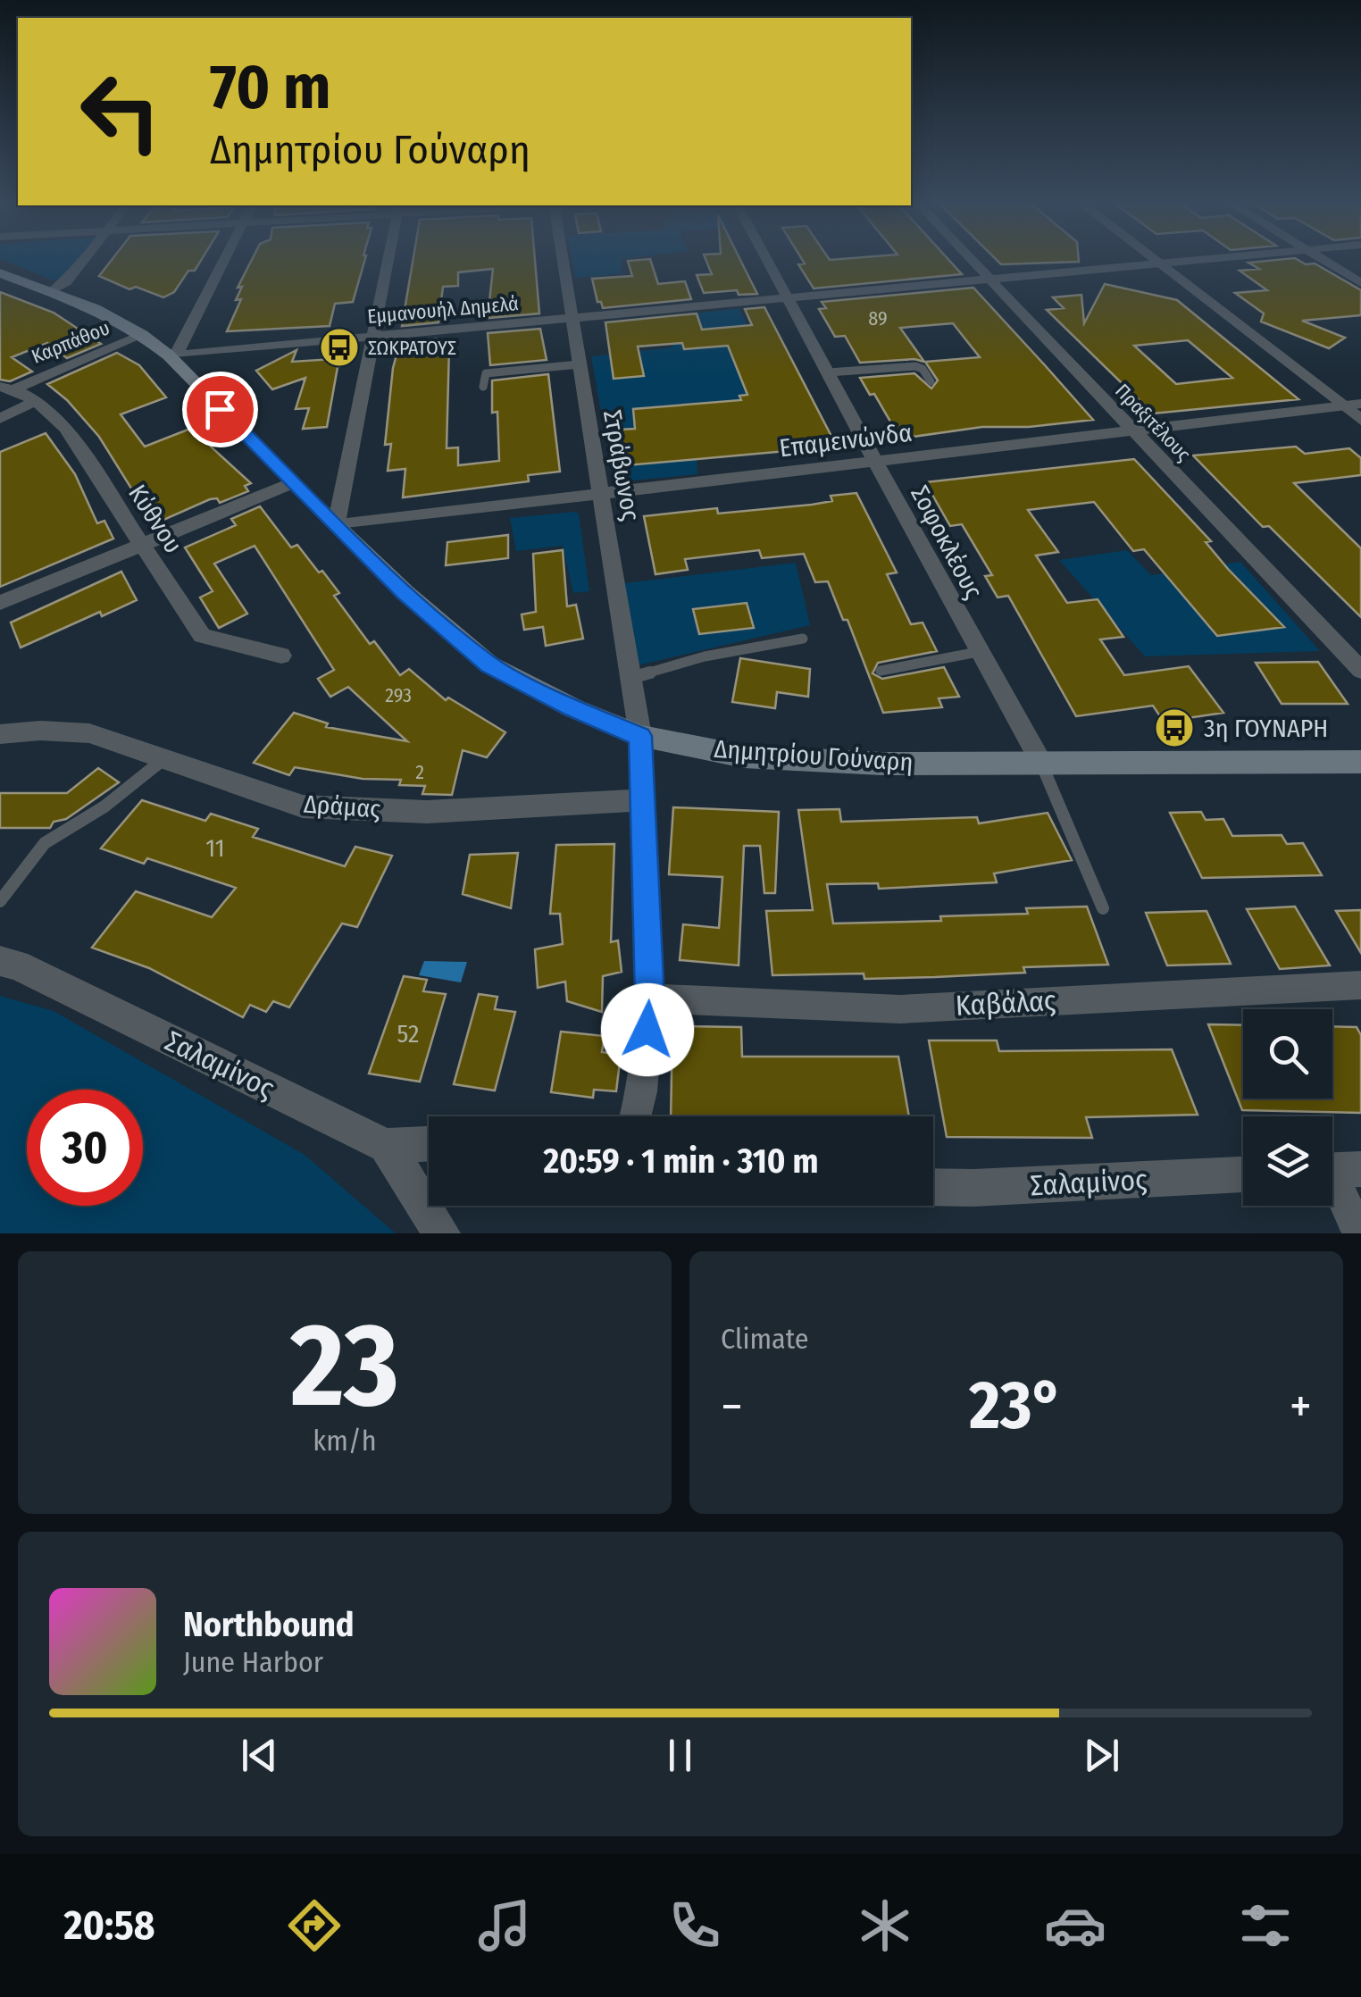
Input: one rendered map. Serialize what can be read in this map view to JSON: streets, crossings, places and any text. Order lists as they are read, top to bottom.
{
  "streets": {
    "main road": ["Δημητρίου Γούναρη"],
    "street": [
      "Εμμανουήλ Δημελά",
      "Καρπάθου",
      "Πραξιτέλους",
      "Επαμεινώνδα",
      "Στράβωνος",
      "Κύθνου",
      "Σοφοκλέους",
      "Δράμας",
      "Καβάλας",
      "Σαλαμίνος"
    ]
  },
  "crossings": [
    ["Εμμανουήλ Δημελά", "Πραξιτέλους"],
    ["Εμμανουήλ Δημελά", "Στράβωνος"],
    ["Εμμανουήλ Δημελά", "Σοφοκλέους"],
    ["Εμμανουήλ Δημελά", "Δημητρίου Γούναρη"],
    ["Καρπάθου", "Κύθνου"],
    ["Καρπάθου", "Δημητρίου Γούναρη"],
    ["Πραξιτέλους", "Επαμεινώνδα"],
    ["Επαμεινώνδα", "Στράβωνος"],
    ["Επαμεινώνδα", "Σοφοκλέους"],
    ["Επαμεινώνδα", "Δημητρίου Γούναρη"],
    ["Στράβωνος", "Δημητρίου Γούναρη"],
    ["Στράβωνος", "Δράμας"],
    ["Στράβωνος", "Καβάλας"],
    ["Σοφοκλέους", "Δημητρίου Γούναρη"]
  ],
  "places": {
    "bus stop": ["ΣΩΚΡΑΤΟΥΣ", "3η ΓΟΥΝΑΡΗ"]
  },
  "house_numbers": [
    "89",
    "293",
    "2",
    "11",
    "52"
  ],
  "page": {
    "turn": ["70 m", "Δημητρίου Γούναρη"],
    "limit": "30",
    "trip": "20:59 · 1 min · 310 m",
    "tile": [
      ["23", "km/h"],
      "Climate"
    ],
    "heat": ["−", "23°", "+"],
    "song": ["Northbound", "June Harbor"],
    "tabs": "20:58"
  }
}
